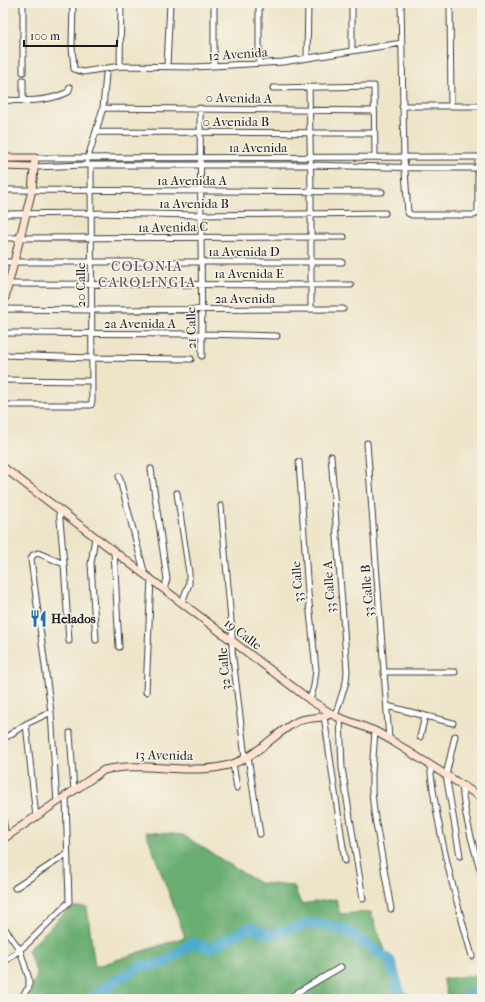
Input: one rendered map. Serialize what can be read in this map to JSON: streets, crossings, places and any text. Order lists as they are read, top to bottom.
{
  "streets": {
    "main road": ["19 Calle", "13 Avenida"],
    "street": [
      "12 Avenida",
      "0 Avenida A",
      "0 Avenida B",
      "1a Avenida",
      "1a Avenida A",
      "1a Avenida B",
      "1a Avenida C",
      "1a Avenida D",
      "1a Avenida E",
      "20 Calle",
      "2a Avenida",
      "2a Avenida A",
      "21 Calle",
      "33 Calle",
      "33 Calle A",
      "33 Calle B",
      "32 Calle"
    ]
  },
  "crossings": [
    ["0 Avenida A", "21 Calle"],
    ["0 Avenida B", "21 Calle"],
    ["1a Avenida", "20 Calle"],
    ["1a Avenida", "21 Calle"],
    ["1a Avenida A", "20 Calle"],
    ["1a Avenida A", "21 Calle"],
    ["1a Avenida B", "20 Calle"],
    ["1a Avenida B", "21 Calle"],
    ["1a Avenida C", "20 Calle"],
    ["1a Avenida C", "21 Calle"],
    ["1a Avenida D", "20 Calle"],
    ["1a Avenida D", "21 Calle"],
    ["1a Avenida E", "20 Calle"],
    ["1a Avenida E", "21 Calle"],
    ["20 Calle", "2a Avenida"],
    ["20 Calle", "2a Avenida A"],
    ["2a Avenida", "21 Calle"],
    ["2a Avenida A", "21 Calle"],
    ["33 Calle", "19 Calle"],
    ["33 Calle A", "19 Calle"],
    ["33 Calle A", "13 Avenida"],
    ["33 Calle B", "19 Calle"],
    ["19 Calle", "32 Calle"],
    ["19 Calle", "13 Avenida"],
    ["32 Calle", "13 Avenida"]
  ],
  "districts": ["COLONIA CAROLINGIA"],
  "places": {
    "restaurant": ["Helados"]
  },
  "scale_bar": "100 m"
}
